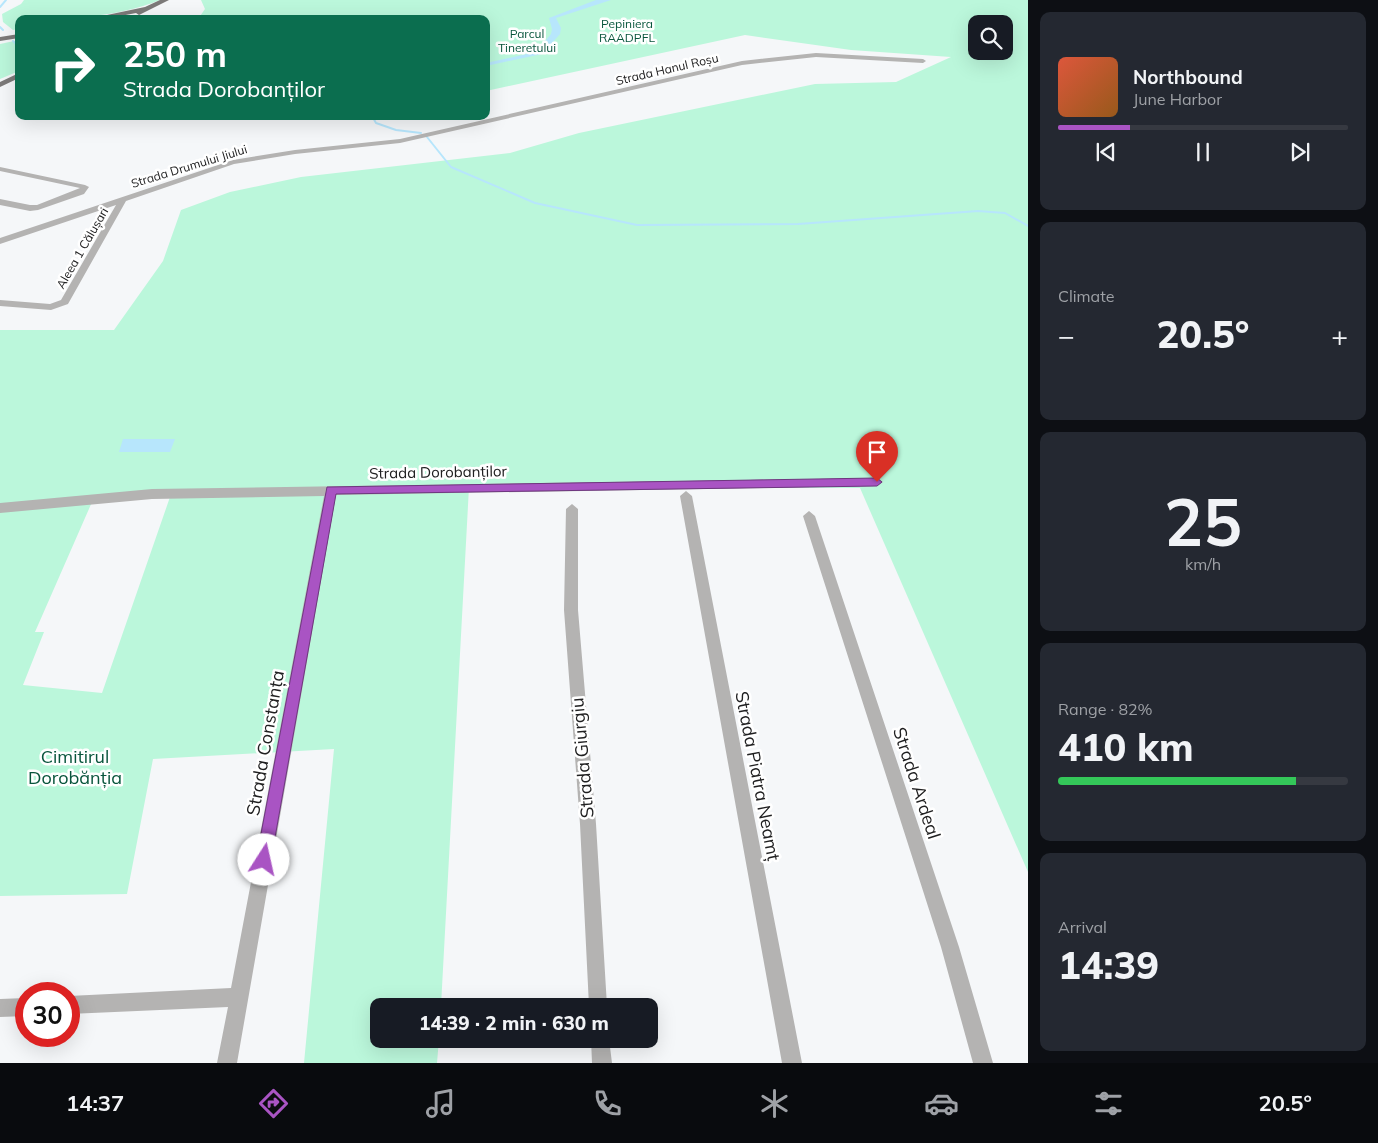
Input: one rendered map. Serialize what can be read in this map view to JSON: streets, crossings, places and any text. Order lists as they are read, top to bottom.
{
  "streets": {
    "street": [
      "Strada Hanul Roșu",
      "Strada Drumului Jiului",
      "Aleea 1 Călușari",
      "Strada Dorobanților",
      "Strada Constanța",
      "Strada Giurgiu",
      "Strada Piatra Neamț",
      "Strada Ardeal"
    ]
  },
  "crossings": [
    ["Strada Hanul Roșu", "Strada Drumului Jiului"],
    ["Strada Drumului Jiului", "Aleea 1 Călușari"],
    ["Strada Dorobanților", "Strada Constanța"]
  ],
  "parks": ["Pepiniera RAADPFL", "Parcul Tineretului", "Cimitirul Dorobănția"],
  "page": {
    "turn": ["250 m", "Strada Dorobanților"],
    "song": ["Northbound", "June Harbor"],
    "tile": [
      "Climate",
      ["25", "km/h"],
      ["Range · 82%", "410 km"],
      ["Arrival", "14:39"]
    ],
    "heat": ["−", "20.5°", "+"],
    "limit": "30",
    "trip": "14:39 · 2 min · 630 m",
    "tabs": ["14:37", "20.5°"]
  }
}
